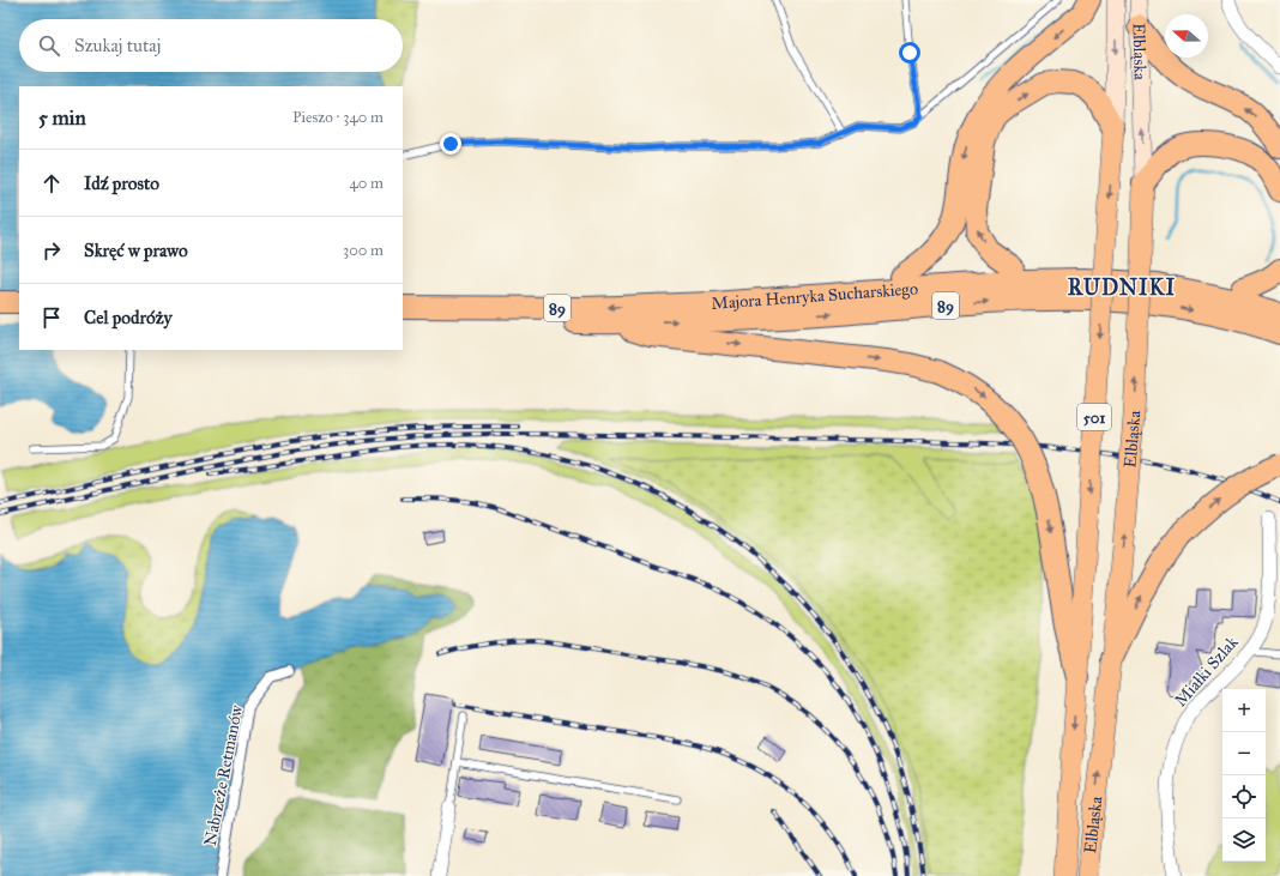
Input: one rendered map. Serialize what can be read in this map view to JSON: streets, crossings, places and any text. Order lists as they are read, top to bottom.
{
  "streets": {
    "highway": ["Majora Henryka Sucharskiego", "89"],
    "main road": ["Elbląska", "501"],
    "street": ["Miałki Szlak", "Nabrzeże Retmanów"]
  },
  "districts": ["RUDNIKI"],
  "north": "left",
  "page": {
    "search": "Szukaj tutaj",
    "heading": ["5 min", "Pieszo · 340 m"],
    "list": [
      ["Idź prosto", "40 m"],
      ["Skręć w prawo", "300 m"],
      "Cel podróży"
    ],
    "map_buttons": ["+", "−"]
  }
}
